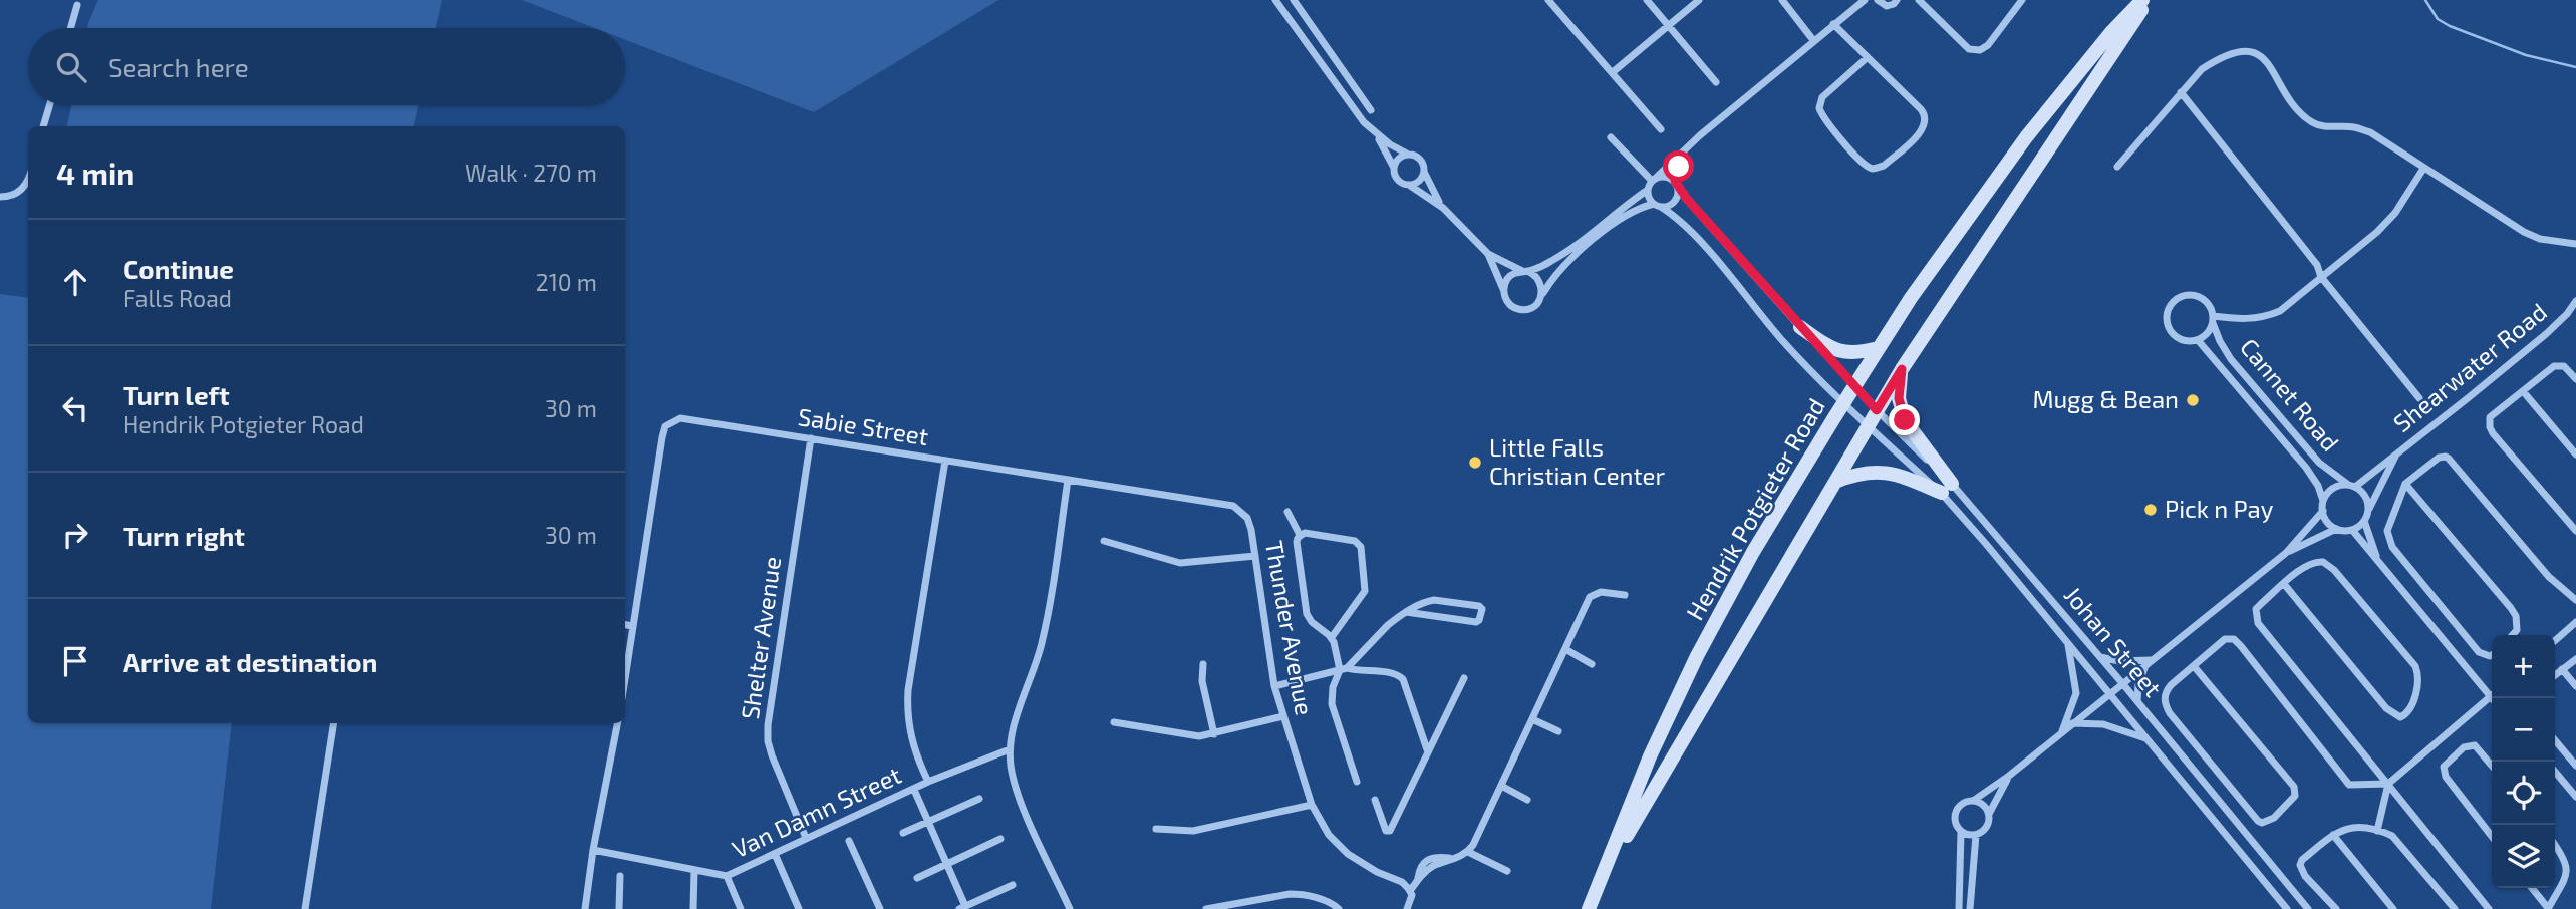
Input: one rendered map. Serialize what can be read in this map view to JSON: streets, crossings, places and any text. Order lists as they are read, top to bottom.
{
  "streets": {
    "main road": ["Hendrik Potgieter Road"],
    "street": [
      "Shearwater Road",
      "Cannet Road",
      "Sabie Street",
      "Thunder Avenue",
      "Shelter Avenue",
      "Johan Street",
      "Van Damn Street"
    ]
  },
  "crossings": [
    ["Shearwater Road", "Cannet Road"],
    ["Sabie Street", "Thunder Avenue"],
    ["Sabie Street", "Shelter Avenue"],
    ["Hendrik Potgieter Road", "Johan Street"],
    ["Shelter Avenue", "Van Damn Street"]
  ],
  "places": ["Mugg & Bean", "Little Falls Christian Center", "Pick n Pay"],
  "page": {
    "search": "Search here",
    "heading": ["4 min", "Walk · 270 m"],
    "list": [
      ["Continue", "Falls Road", "210 m"],
      ["Turn left", "Hendrik Potgieter Road", "30 m"],
      ["Turn right", "30 m"],
      "Arrive at destination"
    ],
    "map_buttons": ["+", "−"]
  }
}
